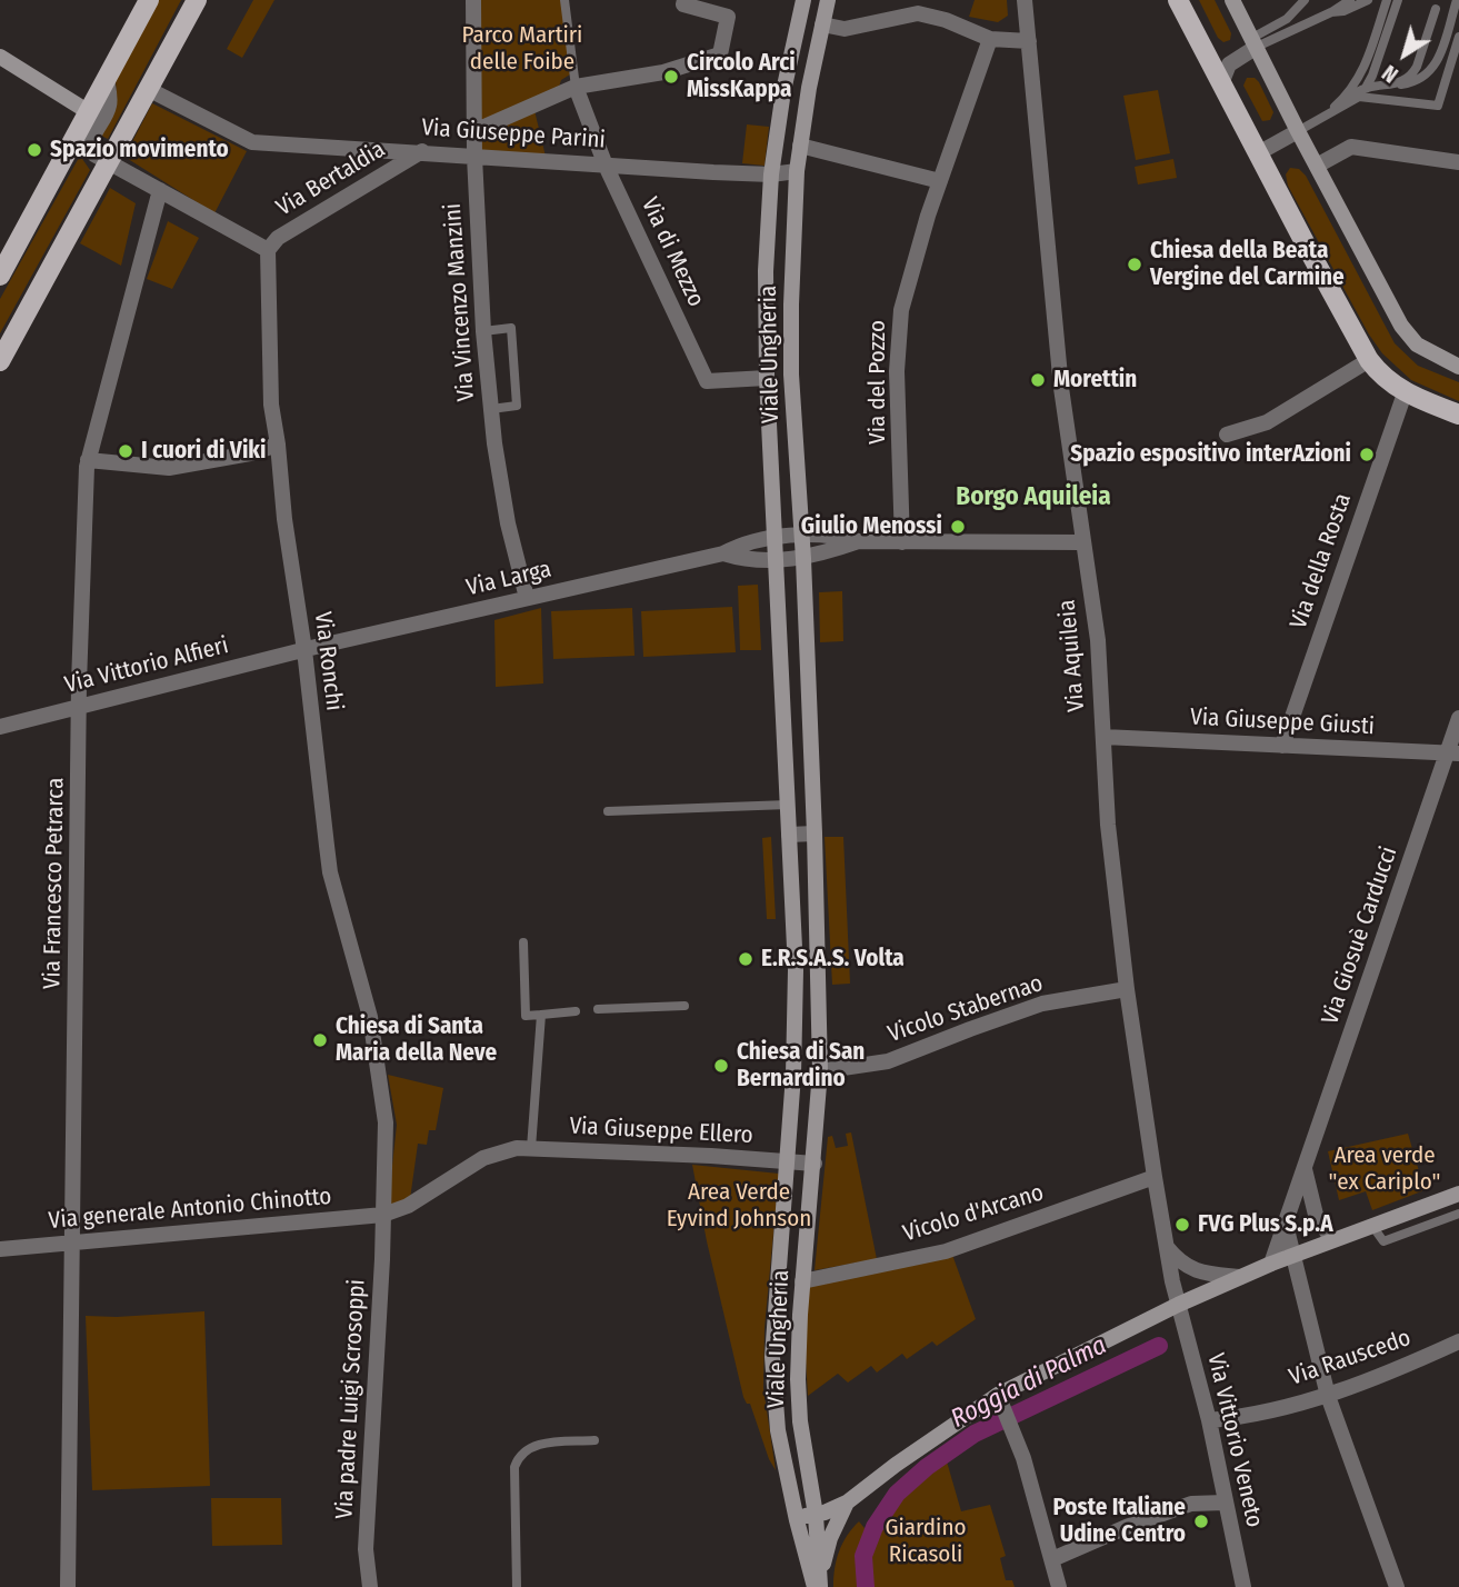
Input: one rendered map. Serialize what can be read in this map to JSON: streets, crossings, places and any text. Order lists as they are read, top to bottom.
{
  "streets": {
    "street": [
      "Via Giuseppe Parini",
      "Via Bertaldia",
      "Via di Mezzo",
      "Via Vincenzo Manzini",
      "Viale Ungheria",
      "Via del Pozzo",
      "Via della Rosta",
      "Via Larga",
      "Via Aquileia",
      "Via Ronchi",
      "Via Vittorio Alfieri",
      "Via Giuseppe Giusti",
      "Via Francesco Petrarca",
      "Via Giosuè Carducci",
      "Vicolo Stabernao",
      "Via Giuseppe Ellero",
      "Via generale Antonio Chinotto",
      "Vicolo d'Arcano",
      "Via Rauscedo",
      "Via padre Luigi Scrosoppi",
      "Via Vittorio Veneto"
    ]
  },
  "crossings": [
    ["Via Giuseppe Parini", "Via Bertaldia"],
    ["Via Giuseppe Parini", "Via di Mezzo"],
    ["Via Giuseppe Parini", "Via Vincenzo Manzini"],
    ["Via Giuseppe Parini", "Viale Ungheria"],
    ["Via Bertaldia", "Via Ronchi"],
    ["Via di Mezzo", "Viale Ungheria"],
    ["Via Vincenzo Manzini", "Via Larga"],
    ["Viale Ungheria", "Via Larga"],
    ["Viale Ungheria", "Vicolo Stabernao"],
    ["Viale Ungheria", "Via Giuseppe Ellero"],
    ["Viale Ungheria", "Vicolo d'Arcano"],
    ["Via della Rosta", "Via Giuseppe Giusti"],
    ["Via Larga", "Via Ronchi"],
    ["Via Larga", "Via Vittorio Alfieri"],
    ["Via Aquileia", "Via Giuseppe Giusti"],
    ["Via Aquileia", "Vicolo Stabernao"],
    ["Via Aquileia", "Vicolo d'Arcano"],
    ["Via Aquileia", "Via Vittorio Veneto"],
    ["Via Ronchi", "Via Vittorio Alfieri"],
    ["Via Ronchi", "Via Giuseppe Ellero"],
    ["Via Ronchi", "Via generale Antonio Chinotto"],
    ["Via Ronchi", "Via padre Luigi Scrosoppi"],
    ["Via Vittorio Alfieri", "Via Francesco Petrarca"],
    ["Via Giuseppe Giusti", "Via Giosuè Carducci"],
    ["Via Francesco Petrarca", "Via generale Antonio Chinotto"],
    ["Via Giosuè Carducci", "Via Rauscedo"],
    ["Via Giuseppe Ellero", "Via generale Antonio Chinotto"],
    ["Via Giuseppe Ellero", "Via padre Luigi Scrosoppi"],
    ["Via generale Antonio Chinotto", "Via padre Luigi Scrosoppi"],
    ["Via Rauscedo", "Via Vittorio Veneto"]
  ],
  "districts": ["Borgo Aquileia"],
  "water": ["Roggia di Palma"],
  "parks": [
    "Parco Martiri delle Foibe",
    "Area verde \"ex Cariplo\"",
    "Area Verde Eyvind Johnson",
    "Giardino Ricasoli"
  ],
  "places": [
    "Circolo Arci MissKappa",
    "Spazio movimento",
    "Chiesa della Beata Vergine del Carmine",
    "Morettin",
    "I cuori di Viki",
    "Spazio espositivo interAzioni",
    "Giulio Menossi",
    "E.R.S.A.S. Volta",
    "Chiesa di Santa Maria della Neve",
    "Chiesa di San Bernardino",
    "FVG Plus S.p.A",
    "Poste Italiane Udine Centro"
  ],
  "north": "bottom left"
}
